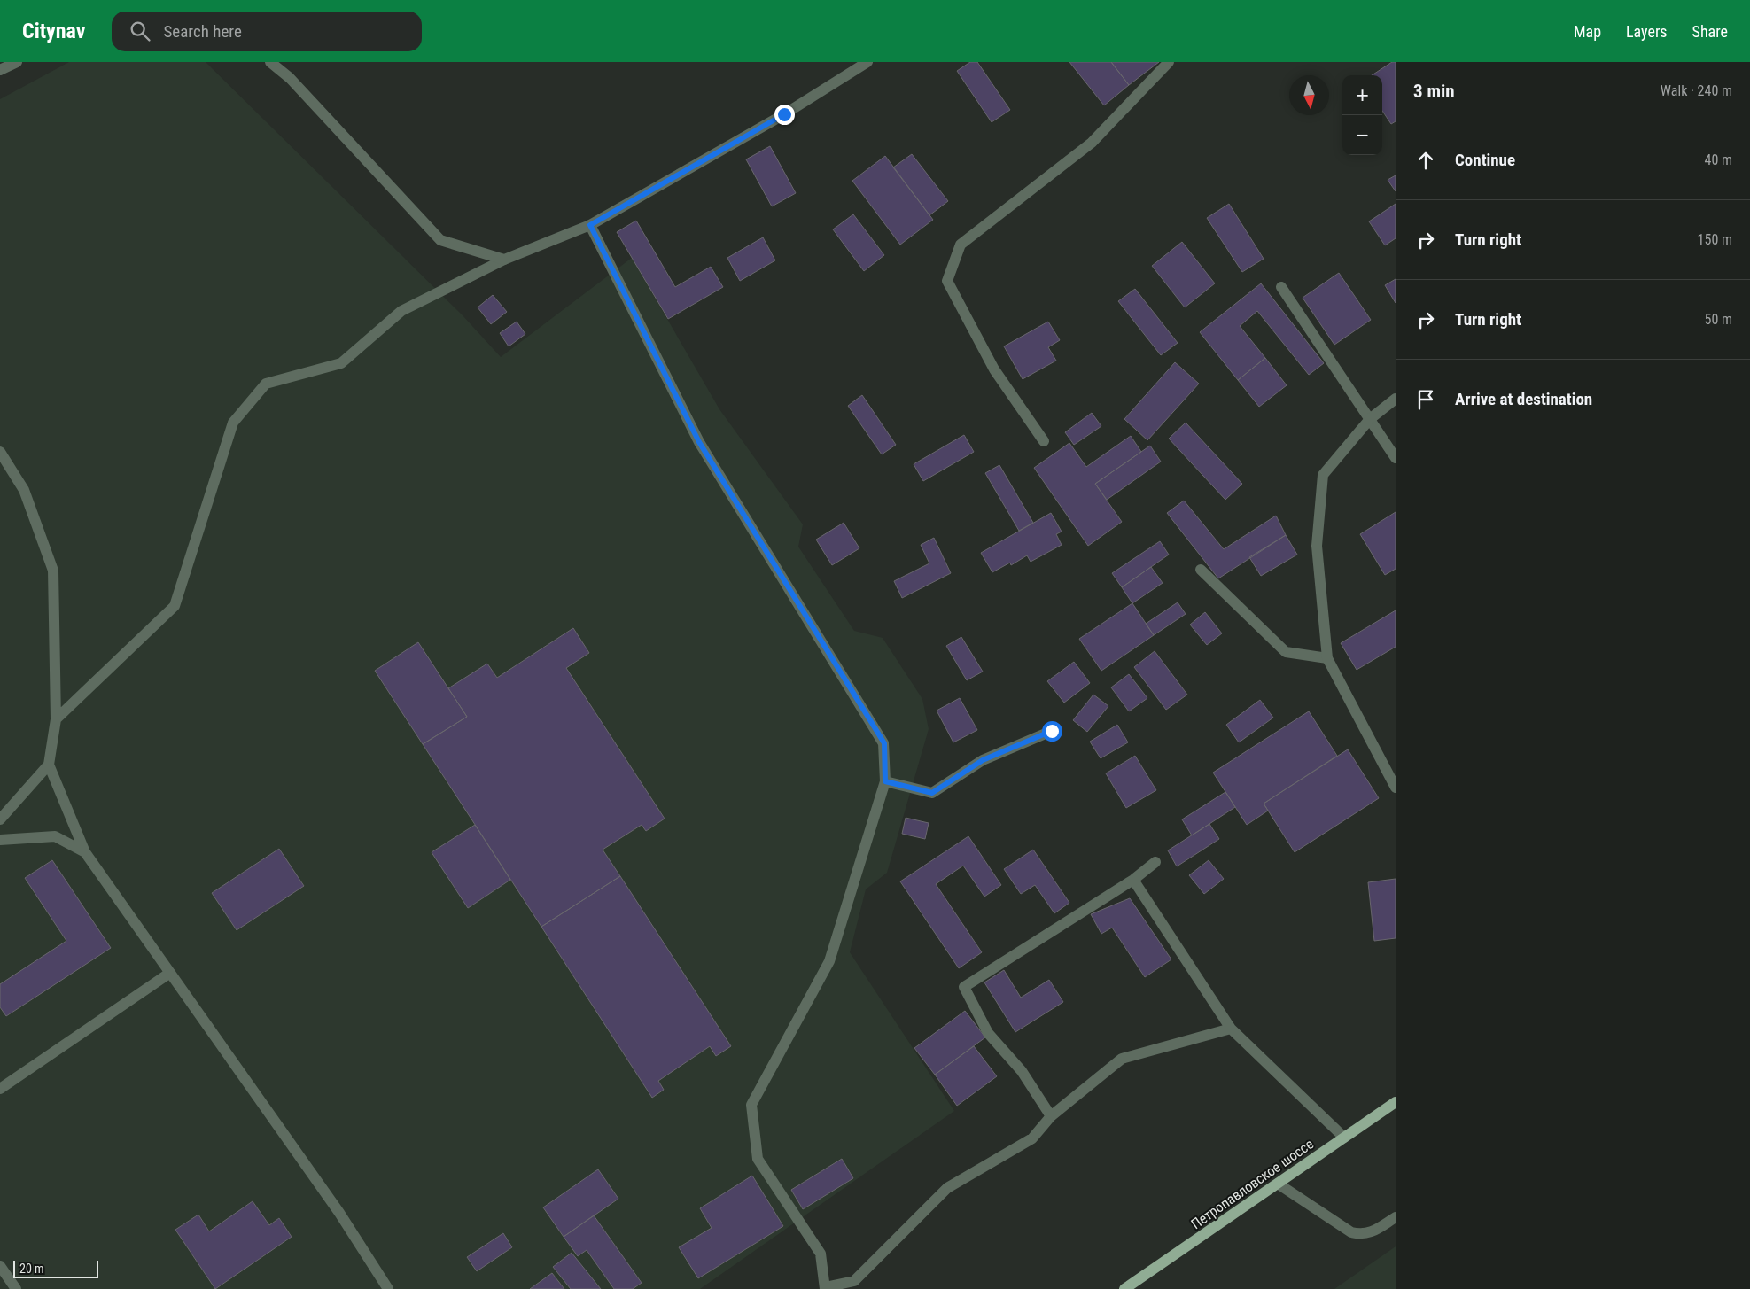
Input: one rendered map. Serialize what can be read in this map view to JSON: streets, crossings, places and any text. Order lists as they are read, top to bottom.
{
  "streets": {
    "main road": ["Петропавловское шоссе"]
  },
  "scale_bar": "20 m",
  "north": "bottom",
  "page": {
    "header": "Citynav",
    "search": "Search here",
    "nav": ["Map", "Layers", "Share"],
    "heading": ["3 min", "Walk · 240 m"],
    "map_buttons": ["+", "−"],
    "list": [
      ["Continue", "40 m"],
      ["Turn right", "150 m"],
      ["Turn right", "50 m"],
      "Arrive at destination"
    ],
    "scale": "20 m"
  }
}
